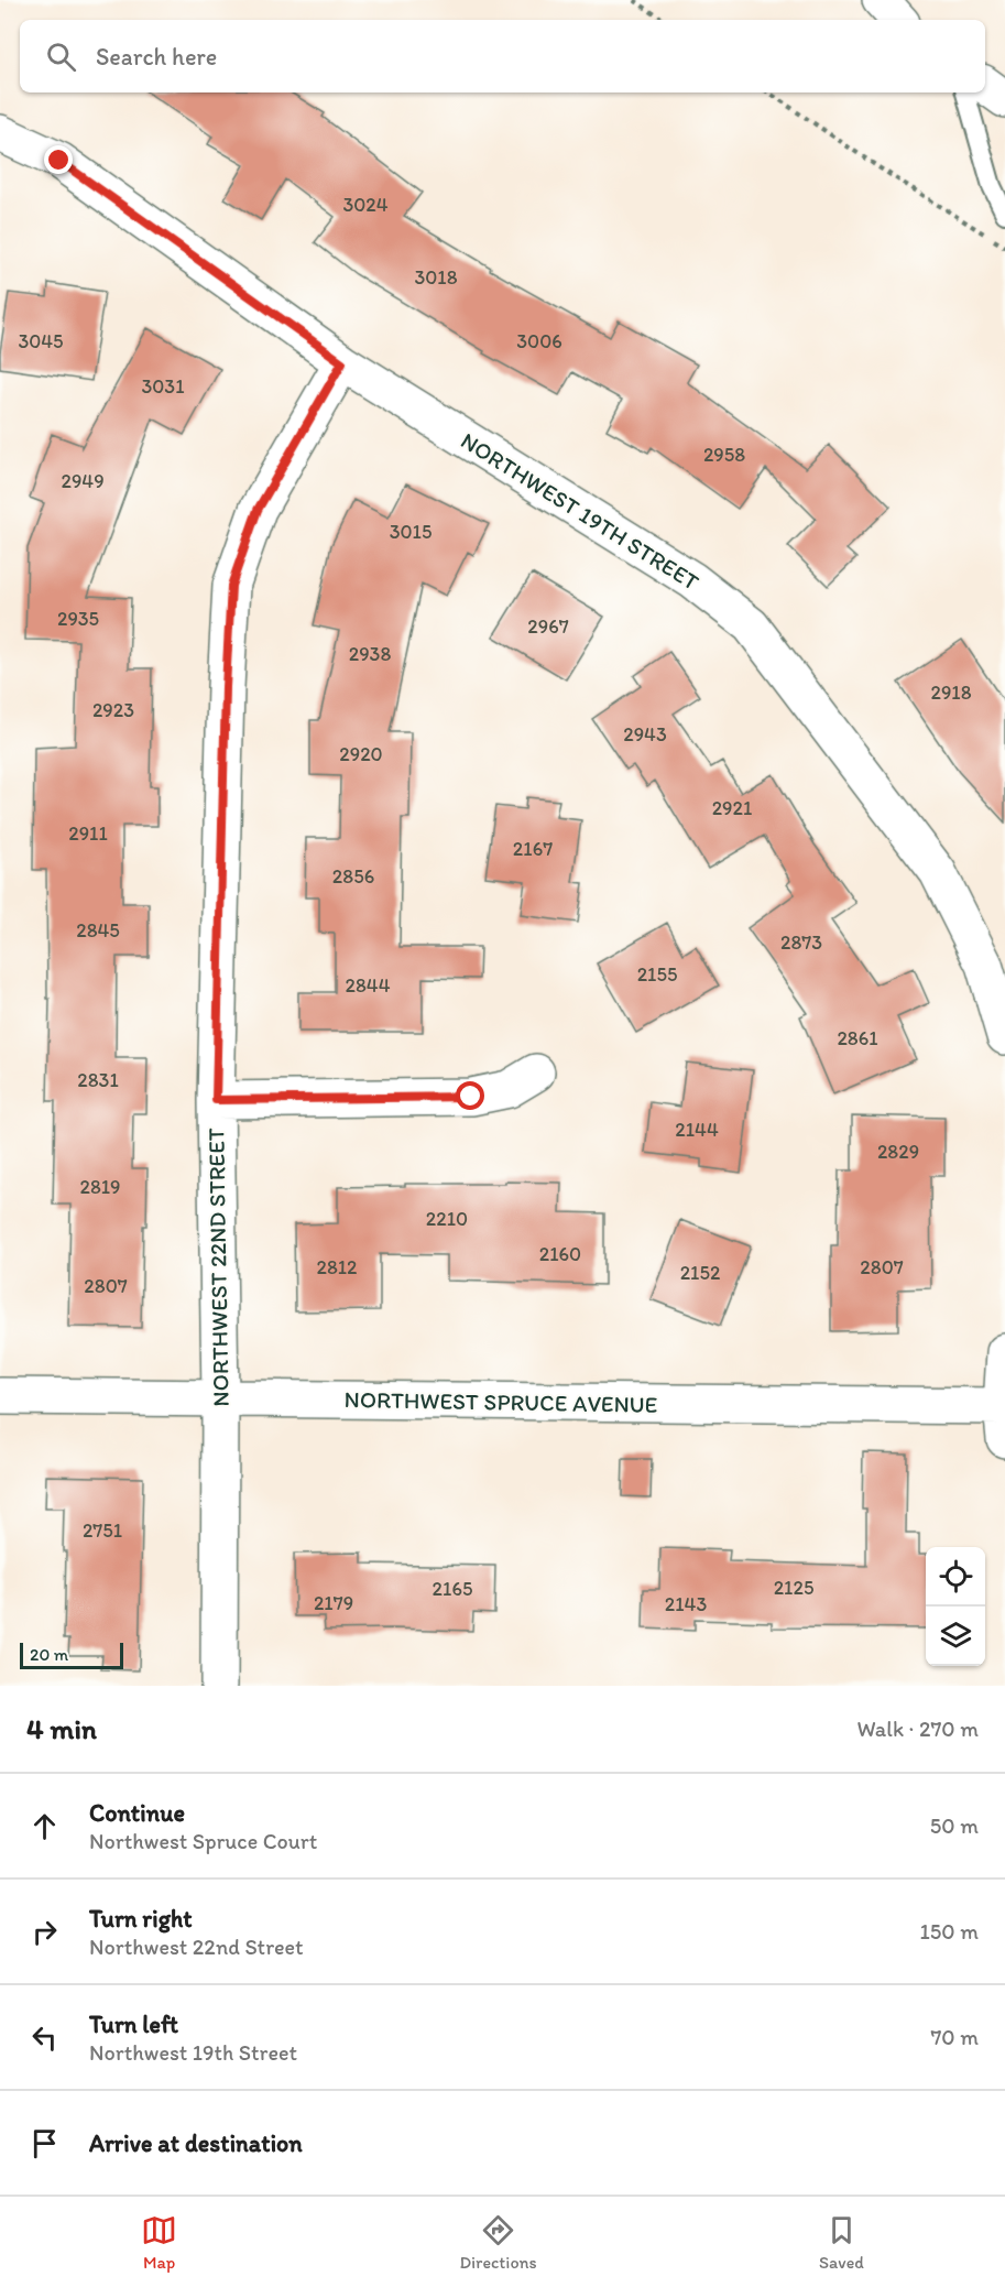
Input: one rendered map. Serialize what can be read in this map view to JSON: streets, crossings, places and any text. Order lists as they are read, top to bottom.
{
  "streets": {
    "street": ["NORTHWEST 19TH STREET", "NORTHWEST 22ND STREET", "NORTHWEST SPRUCE AVENUE"]
  },
  "crossings": [
    ["NORTHWEST 19TH STREET", "NORTHWEST 22ND STREET"],
    ["NORTHWEST 22ND STREET", "NORTHWEST SPRUCE AVENUE"]
  ],
  "house_numbers": [
    "3024",
    "3018",
    "3045",
    "3006",
    "3031",
    "2958",
    "2949",
    "3015",
    "2935",
    "2967",
    "2938",
    "2918",
    "2923",
    "2943",
    "2920",
    "2921",
    "2911",
    "2167",
    "2856",
    "2845",
    "2873",
    "2155",
    "2844",
    "2861",
    "2831",
    "2144",
    "2829",
    "2819",
    "2210",
    "2160",
    "2812",
    "2807",
    "2152",
    "2807",
    "2751",
    "2125",
    "2165",
    "2179",
    "2143"
  ],
  "scale_bar": "20 m",
  "page": {
    "search": "Search here",
    "scale": "20 m",
    "heading": ["4 min", "Walk · 270 m"],
    "list": [
      ["Continue", "Northwest Spruce Court", "50 m"],
      ["Turn right", "Northwest 22nd Street", "150 m"],
      ["Turn left", "Northwest 19th Street", "70 m"],
      "Arrive at destination"
    ],
    "nav": ["Map", "Directions", "Saved"]
  }
}
